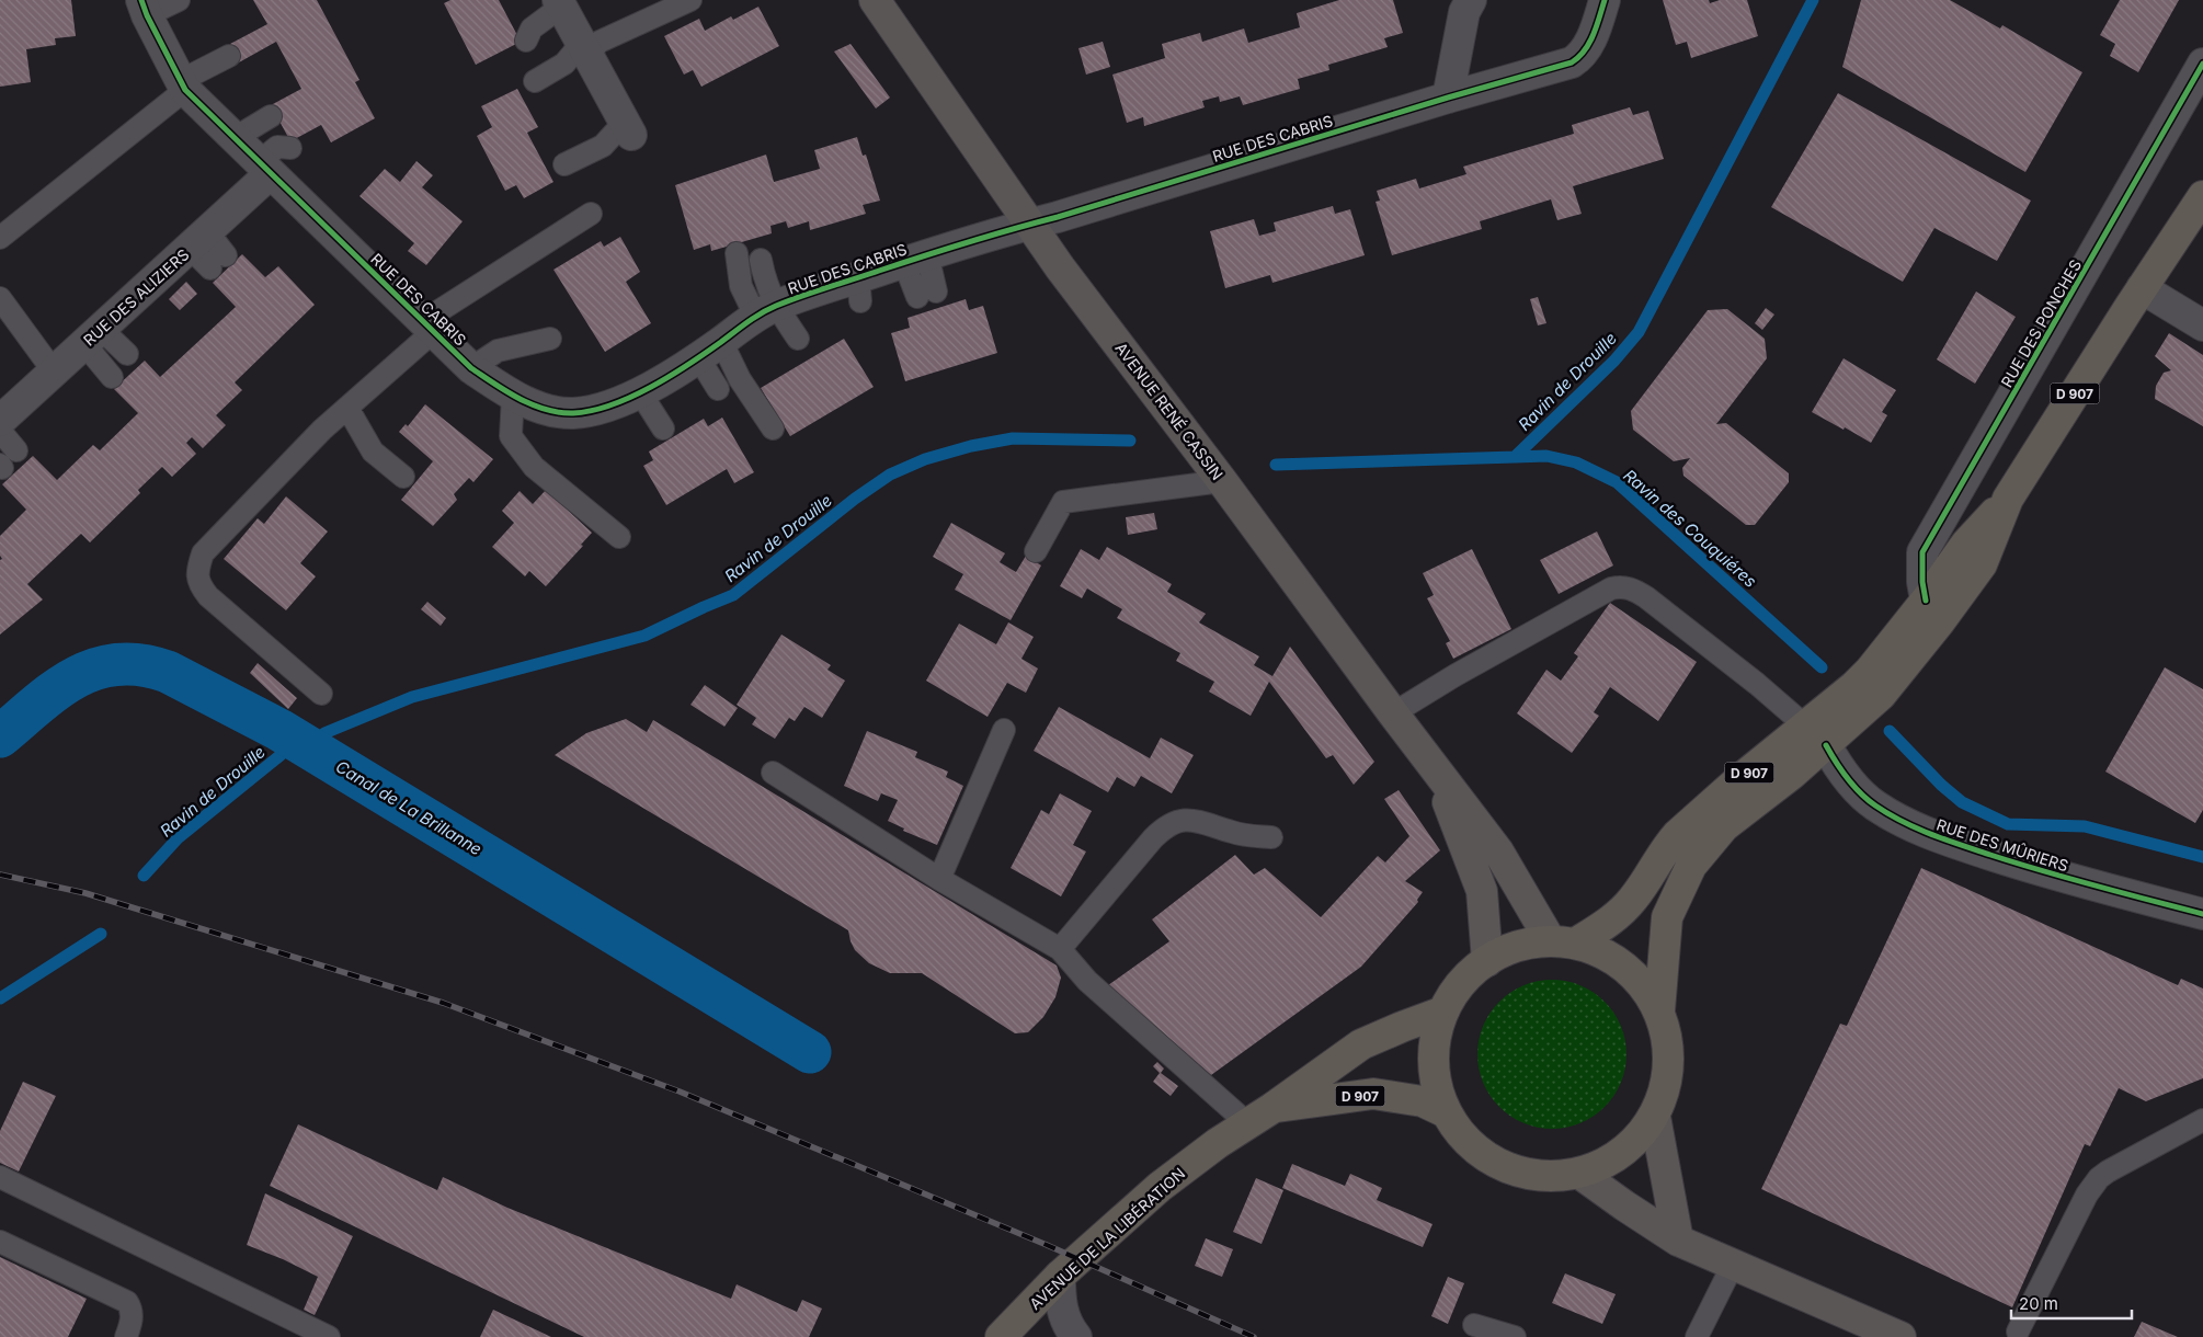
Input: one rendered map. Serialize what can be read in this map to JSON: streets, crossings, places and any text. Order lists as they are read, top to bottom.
{
  "streets": {
    "main road": ["D 907", "AVENUE RENÉ CASSIN", "AVENUE DE LA LIBÉRATION"],
    "street": [
      "RUE DES CABRIS",
      "RUE DES ALIZIERS",
      "RUE DES PONCHES",
      "RUE DES MÛRIERS"
    ]
  },
  "crossings": [
    ["RUE DES CABRIS", "RUE DES ALIZIERS"],
    ["RUE DES CABRIS", "AVENUE RENÉ CASSIN"],
    ["RUE DES PONCHES", "D 907"],
    ["D 907", "AVENUE RENÉ CASSIN"],
    ["D 907", "RUE DES MÛRIERS"]
  ],
  "water": ["Ravin de Drouille", "Ravin des Couquiéres", "Canal de La Brillanne"],
  "scale_bar": "20 m"
}
